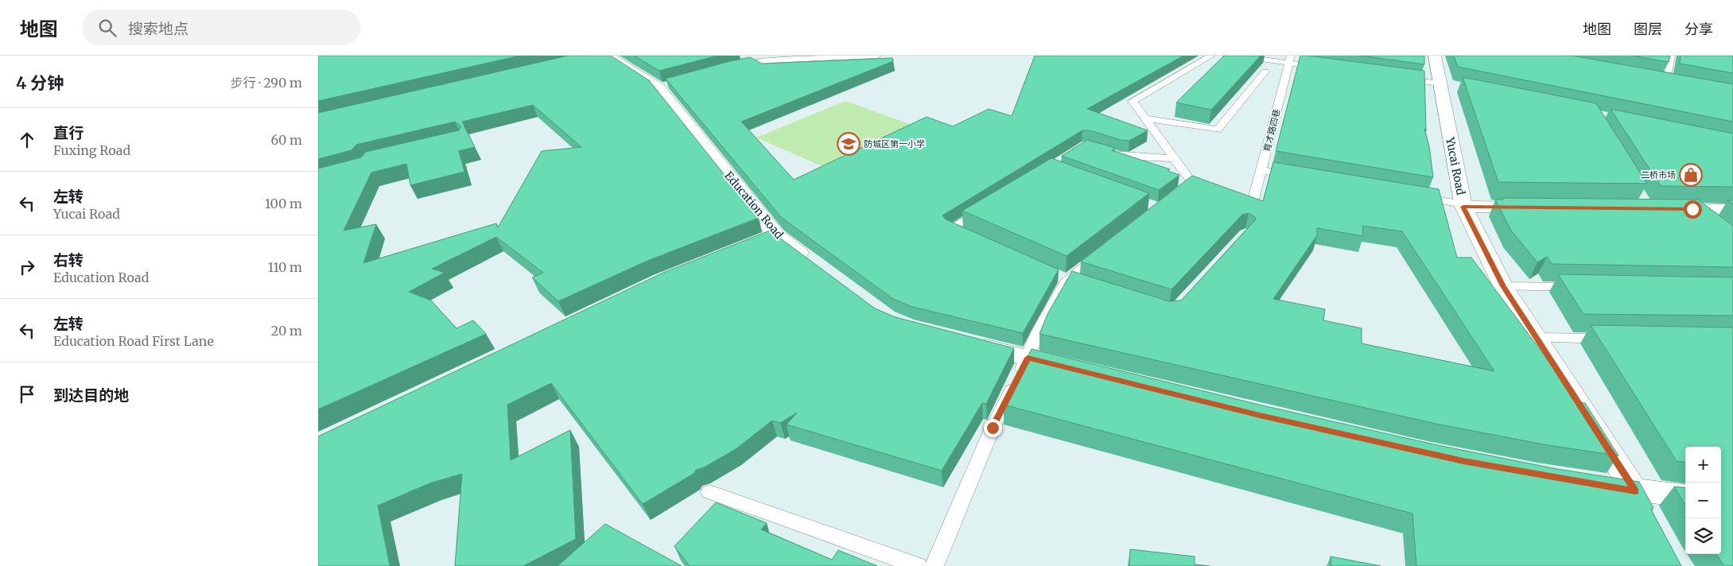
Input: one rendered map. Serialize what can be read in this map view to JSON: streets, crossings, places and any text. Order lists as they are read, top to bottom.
{
  "streets": {
    "street": ["Yucai Road", "Education Road"],
    "lane": ["育才路四巷"]
  },
  "places": {
    "school or university": ["防城区第一小学"],
    "shop": ["二桥市场"]
  },
  "page": {
    "header": "地图",
    "search": "搜索地点",
    "nav": ["地图", "图层", "分享"],
    "heading": ["4 分钟", "步行 · 290 m"],
    "list": [
      ["直行", "Fuxing Road", "60 m"],
      ["左转", "Yucai Road", "100 m"],
      ["右转", "Education Road", "110 m"],
      ["左转", "Education Road First Lane", "20 m"],
      "到达目的地"
    ],
    "map_buttons": ["+", "−"]
  }
}
